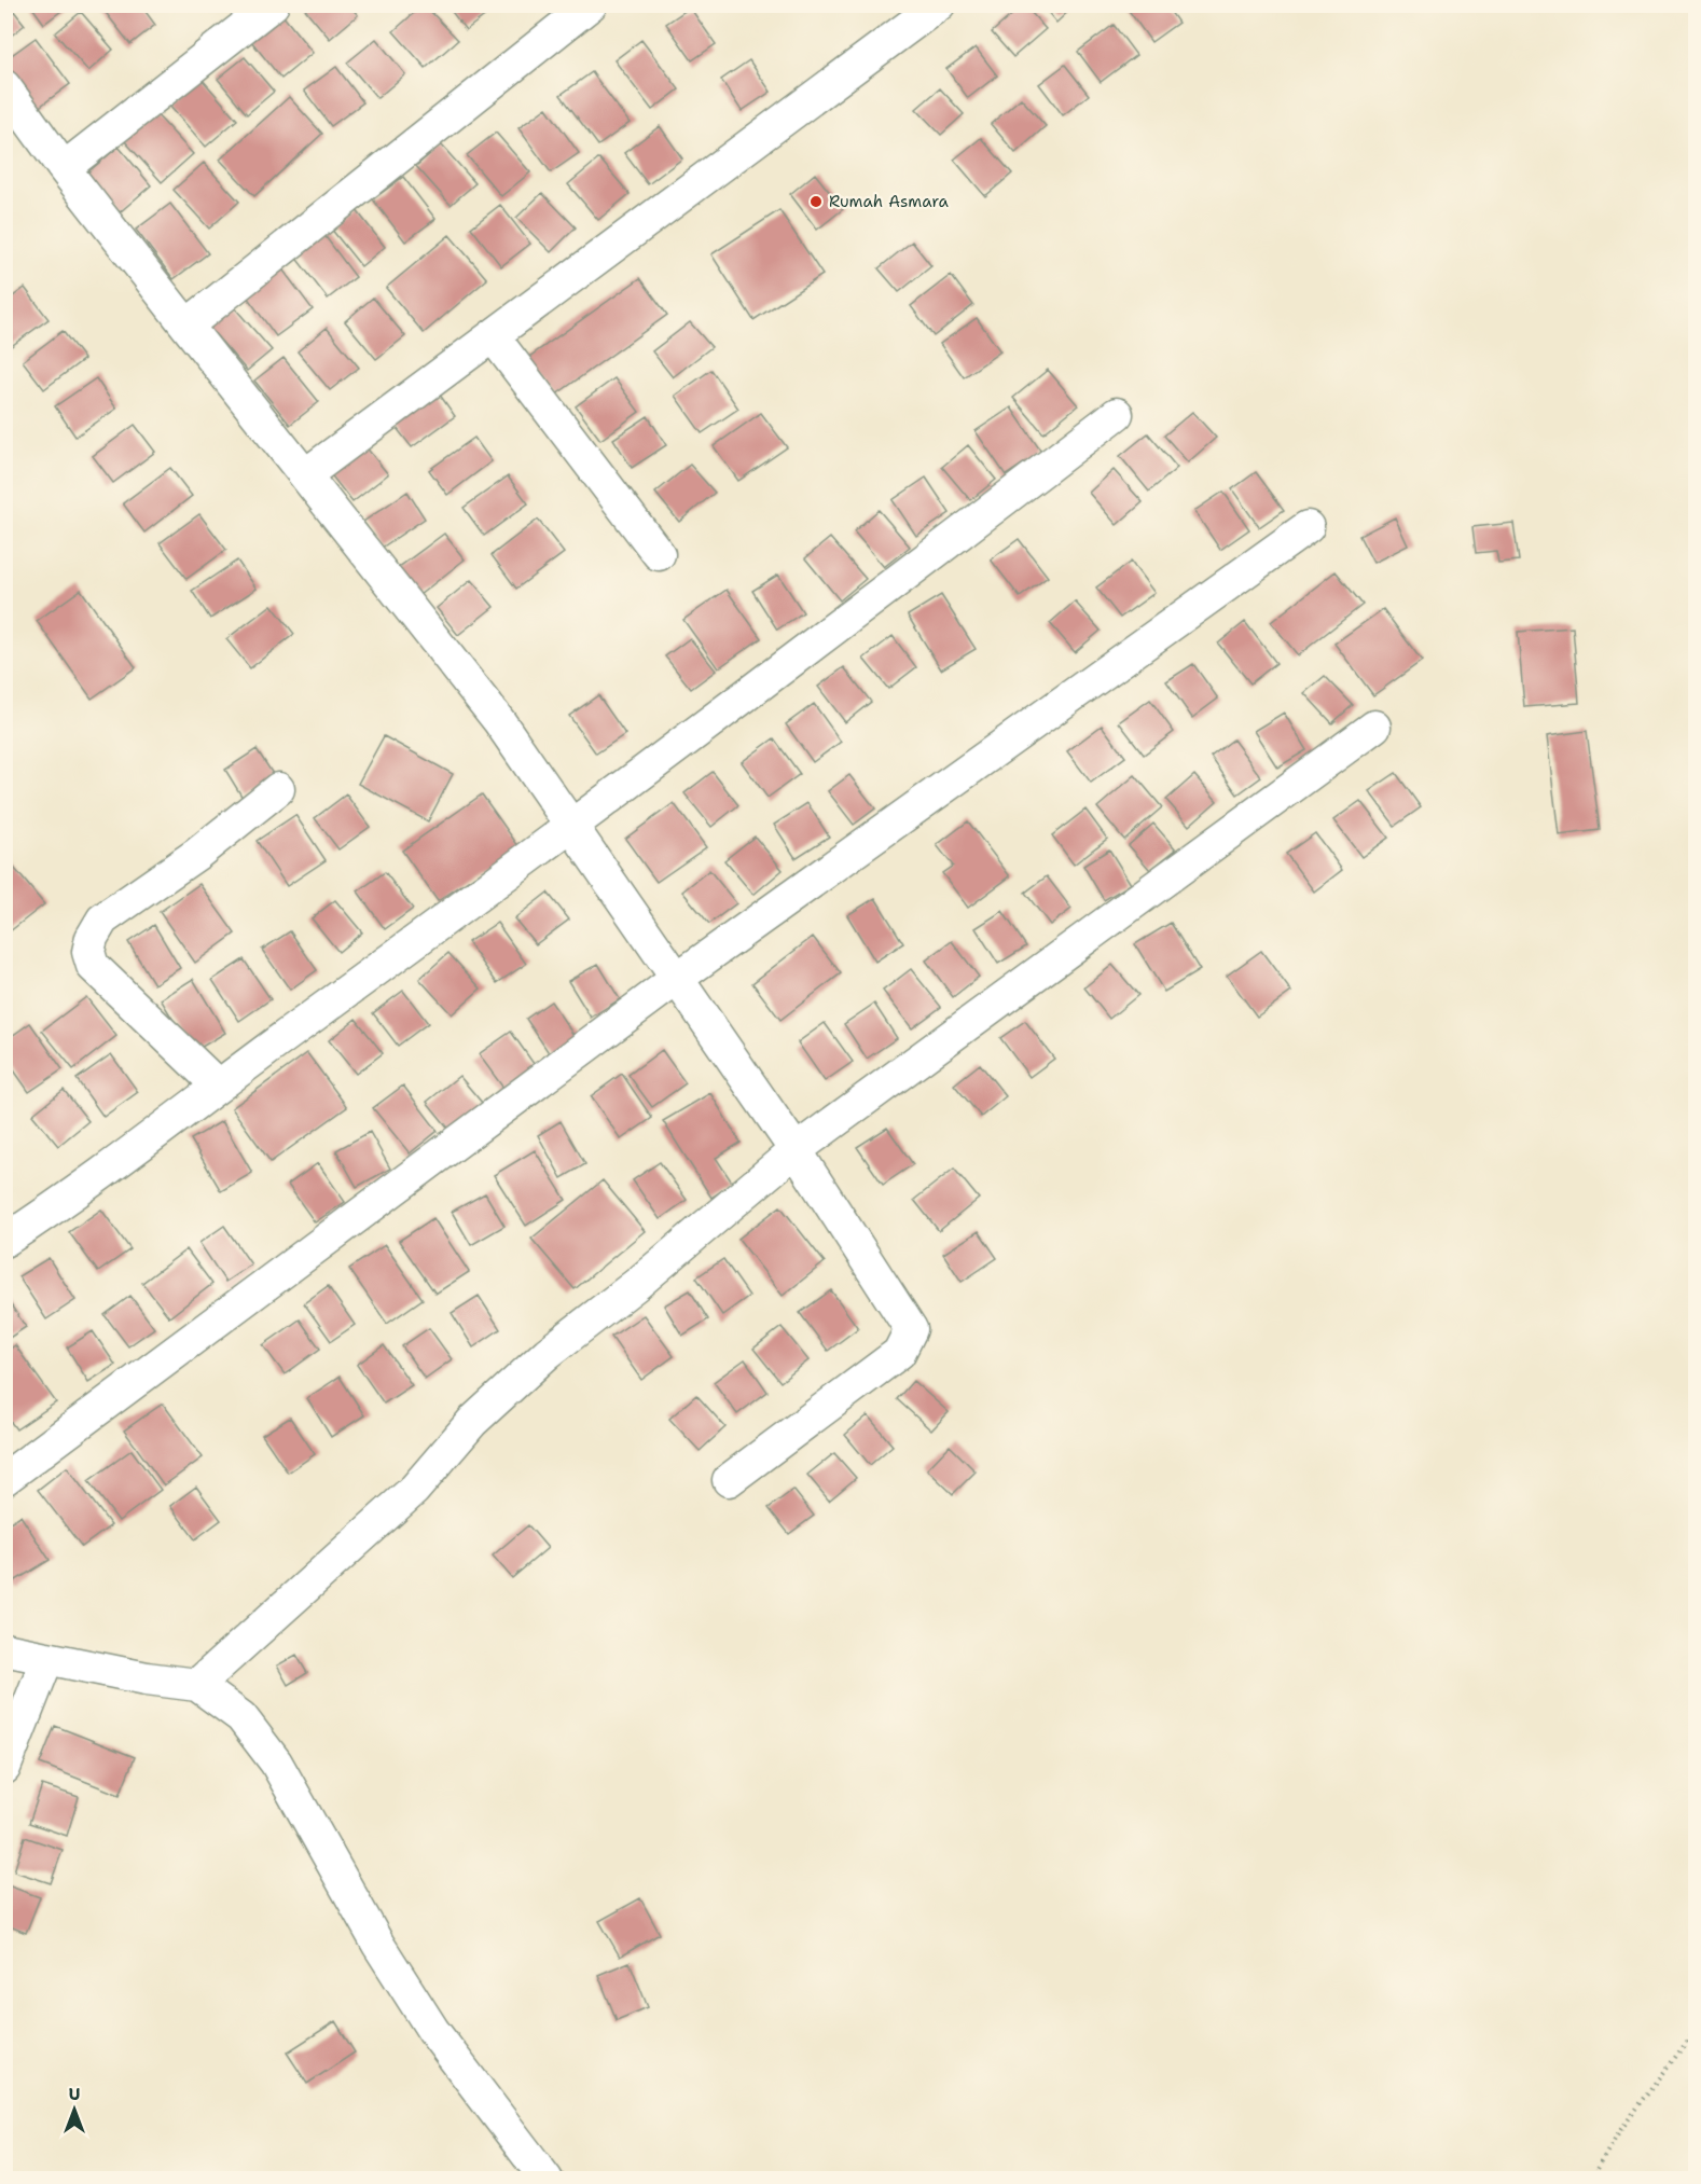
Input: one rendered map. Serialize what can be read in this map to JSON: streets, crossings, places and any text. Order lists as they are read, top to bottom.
{
  "places": ["Rumah Asmara"],
  "north": "top"
}
